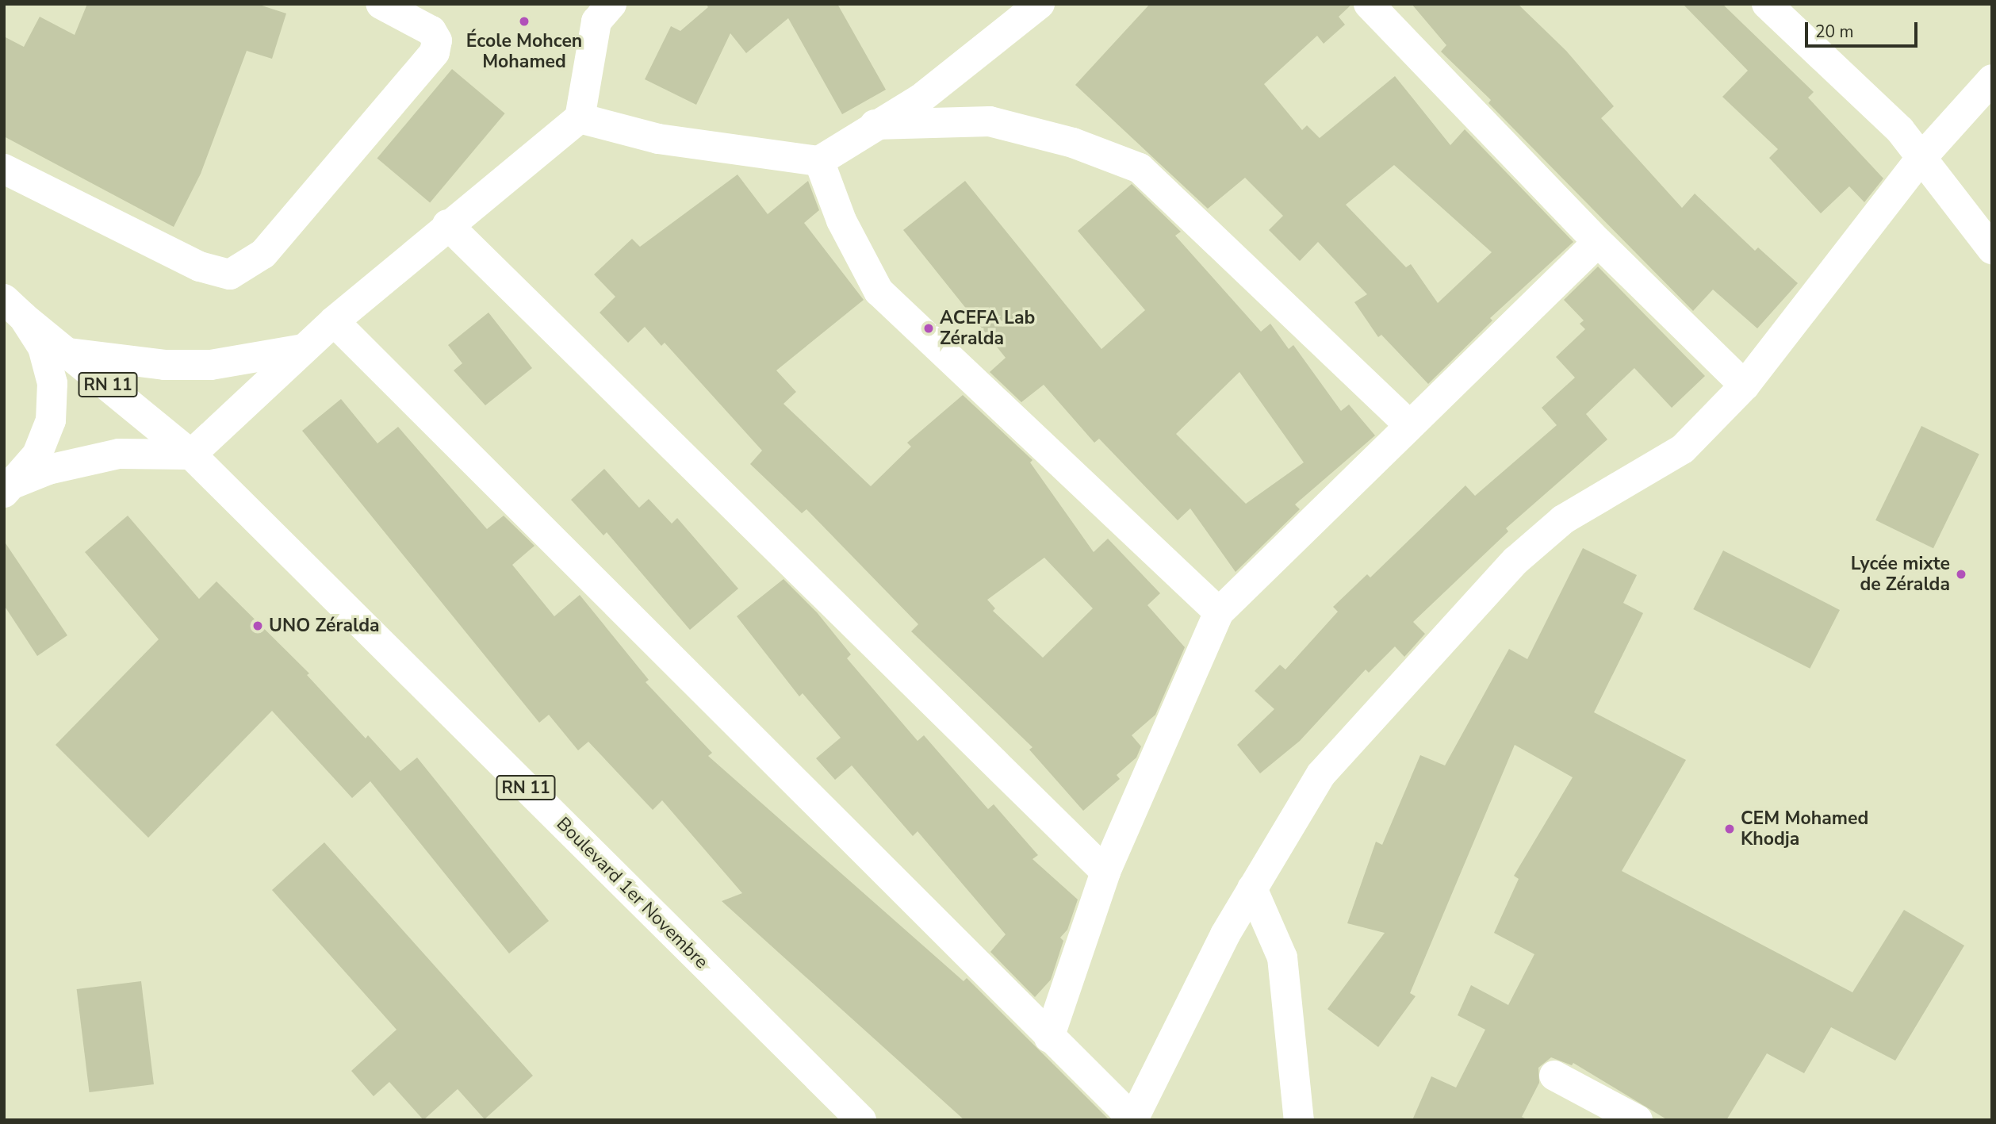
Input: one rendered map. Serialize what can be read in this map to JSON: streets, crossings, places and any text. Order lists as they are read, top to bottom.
{
  "streets": {
    "main road": ["RN 11", "Boulevard 1er Novembre"]
  },
  "crossings": [
    ["RN 11", "Boulevard 1er Novembre"]
  ],
  "places": [
    "École Mohcen Mohamed",
    "ACEFA Lab Zéralda",
    "Lycée mixte de Zéralda",
    "UNO Zéralda",
    "CEM Mohamed Khodja"
  ],
  "scale_bar": "20 m"
}
